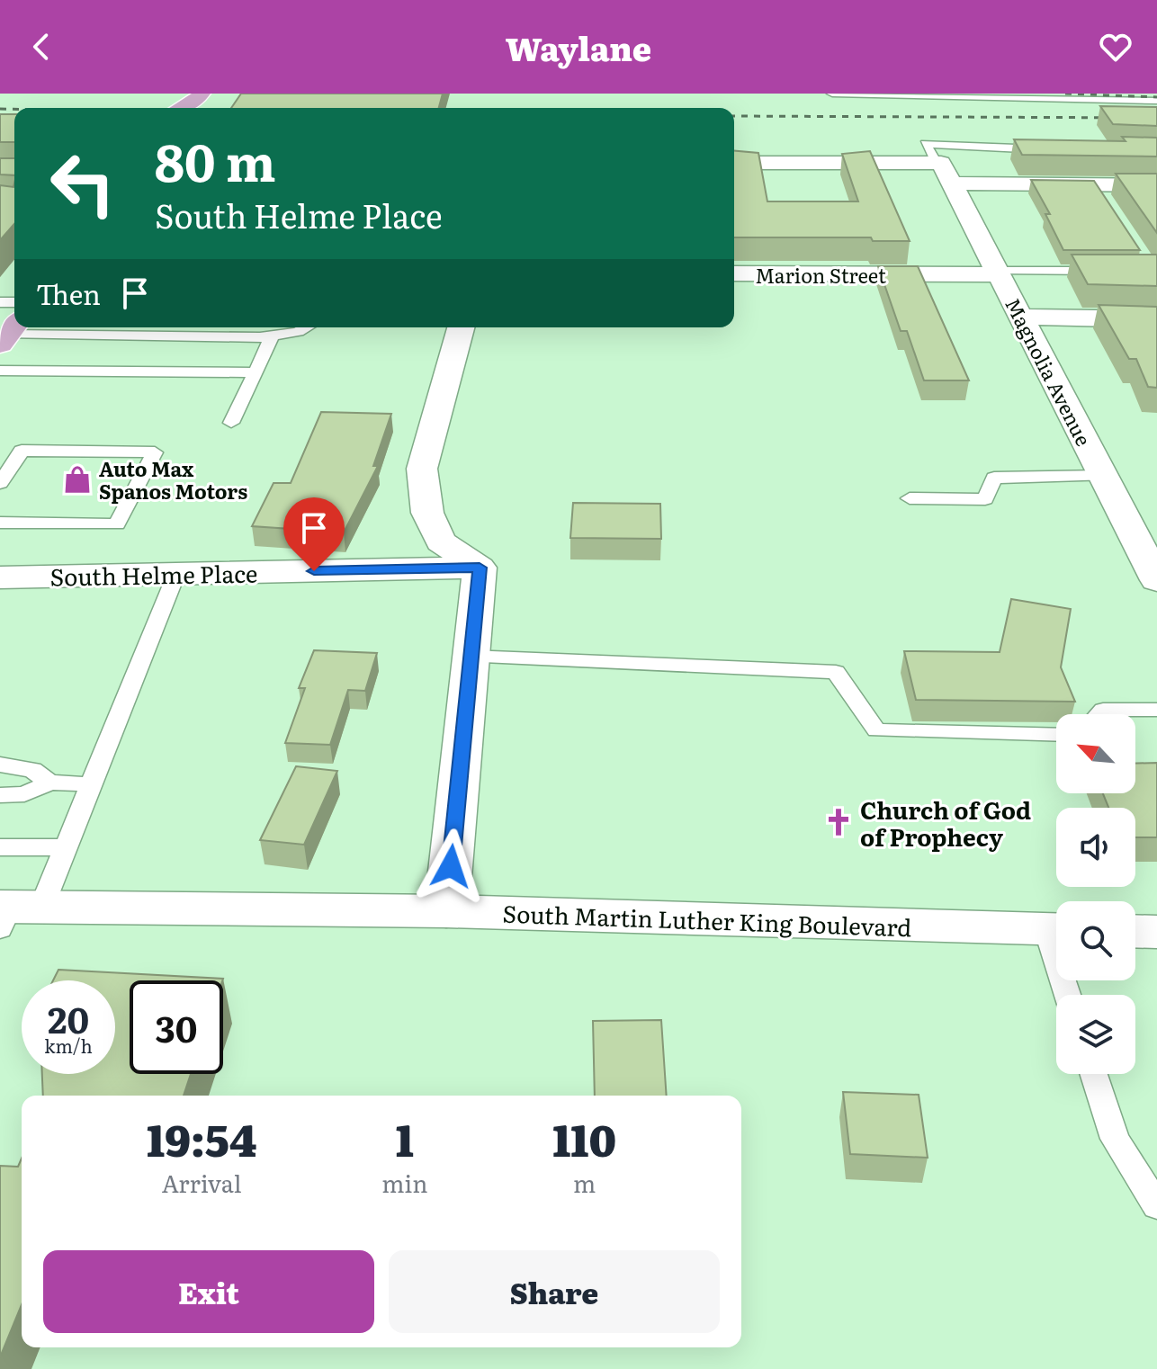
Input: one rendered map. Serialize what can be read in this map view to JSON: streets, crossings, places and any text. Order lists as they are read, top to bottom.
{
  "streets": {
    "street": [
      "Marion Street",
      "Magnolia Avenue",
      "South Helme Place",
      "South Martin Luther King Boulevard"
    ]
  },
  "crossings": [
    ["Marion Street", "Magnolia Avenue"]
  ],
  "places": {
    "shop": ["Auto Max Spanos Motors"],
    "church": ["Church of God of Prophecy"]
  },
  "north": "top left",
  "page": {
    "header": "Waylane",
    "turn": ["80 m", "South Helme Place"],
    "then": "Then",
    "speed": "20 km/h",
    "limit": "30",
    "eta": [
      "19:54",
      "Arrival",
      "1",
      "min",
      "110",
      "m"
    ],
    "buttons": ["Exit", "Share"]
  }
}
